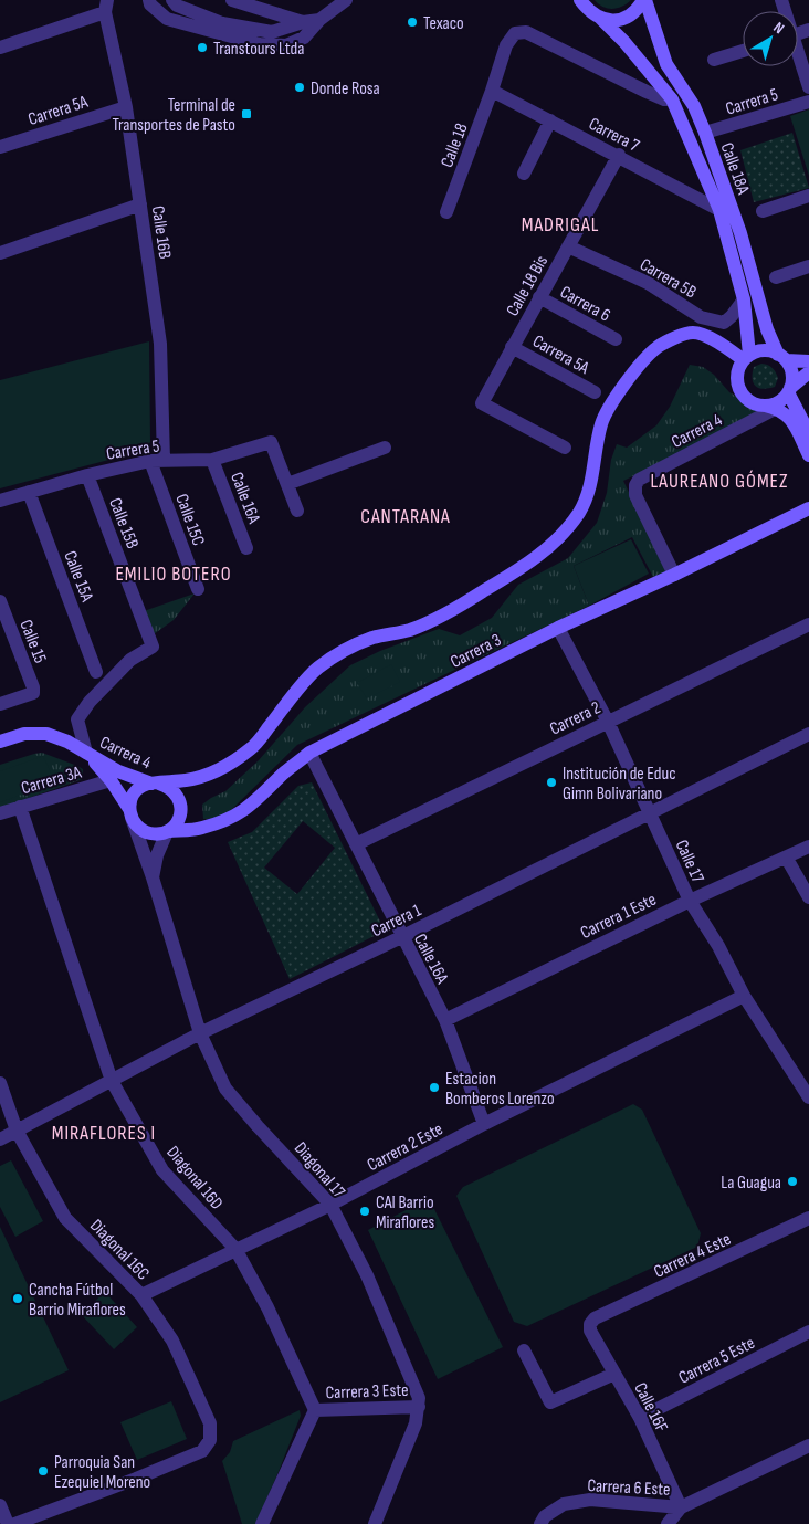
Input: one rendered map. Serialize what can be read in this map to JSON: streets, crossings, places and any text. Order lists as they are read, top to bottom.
{
  "streets": {
    "street": [
      "Carrera 5",
      "Carrera 5A",
      "Carrera 7",
      "Calle 18",
      "Calle 18A",
      "Calle 16B",
      "Carrera 5B",
      "Calle 18 Bis",
      "Carrera 6",
      "Carrera 4",
      "Calle 16A",
      "Calle 15C",
      "Calle 15B",
      "Calle 15A",
      "Calle 15",
      "Carrera 3",
      "Carrera 2",
      "Carrera 3A",
      "Calle 17",
      "Carrera 1 Este",
      "Carrera 1",
      "Carrera 2 Este",
      "Diagonal 17",
      "Diagonal 16D",
      "Diagonal 16C",
      "Carrera 4 Este",
      "Carrera 5 Este",
      "Carrera 3 Este",
      "Calle 16F",
      "Carrera 6 Este"
    ]
  },
  "crossings": [
    ["Carrera 5", "Calle 18A"],
    ["Carrera 5", "Calle 16B"],
    ["Carrera 5", "Calle 16A"],
    ["Carrera 5", "Calle 15C"],
    ["Carrera 5", "Calle 15B"],
    ["Carrera 5", "Calle 15A"],
    ["Carrera 5A", "Calle 16B"],
    ["Carrera 5A", "Calle 18 Bis"],
    ["Carrera 7", "Calle 18"],
    ["Carrera 7", "Calle 18A"],
    ["Carrera 7", "Calle 18 Bis"],
    ["Calle 18", "Calle 18A"],
    ["Calle 18A", "Carrera 5B"],
    ["Calle 18A", "Carrera 4"],
    ["Calle 16B", "Calle 15C"],
    ["Carrera 5B", "Calle 18 Bis"],
    ["Calle 18 Bis", "Carrera 6"],
    ["Carrera 4", "Calle 15B"],
    ["Carrera 4", "Carrera 3"],
    ["Carrera 4", "Carrera 3A"],
    ["Carrera 4", "Diagonal 17"],
    ["Calle 16A", "Carrera 3"],
    ["Calle 16A", "Carrera 2"],
    ["Calle 16A", "Carrera 1 Este"],
    ["Calle 16A", "Carrera 1"],
    ["Calle 16A", "Carrera 2 Este"],
    ["Carrera 3", "Calle 17"],
    ["Carrera 3", "Diagonal 17"],
    ["Carrera 2", "Calle 17"],
    ["Carrera 3A", "Diagonal 16D"],
    ["Calle 17", "Carrera 1 Este"],
    ["Calle 17", "Carrera 1"],
    ["Calle 17", "Carrera 2 Este"],
    ["Carrera 1", "Diagonal 17"],
    ["Carrera 1", "Diagonal 16D"],
    ["Carrera 1", "Diagonal 16C"],
    ["Carrera 2 Este", "Diagonal 17"],
    ["Carrera 2 Este", "Diagonal 16D"],
    ["Carrera 2 Este", "Diagonal 16C"],
    ["Diagonal 17", "Carrera 3 Este"],
    ["Diagonal 16D", "Carrera 3 Este"],
    ["Carrera 4 Este", "Calle 16F"],
    ["Carrera 5 Este", "Calle 16F"],
    ["Calle 16F", "Carrera 6 Este"]
  ],
  "districts": [
    "MADRIGAL",
    "LAUREANO GÓMEZ",
    "CANTARANA",
    "EMILIO BOTERO",
    "MIRAFLORES I"
  ],
  "places": {
    "other": [
      "Texaco",
      "Transtours Ltda",
      "Donde Rosa",
      "Institución de Educ Gimn Bolivariano",
      "Estacion Bomberos Lorenzo",
      "La Guagua",
      "CAI Barrio Miraflores",
      "Cancha Fútbol Barrio Miraflores",
      "Parroquia San Ezequiel Moreno"
    ],
    "transit": ["Terminal de Transportes de Pasto"]
  },
  "north": "top right"
}
